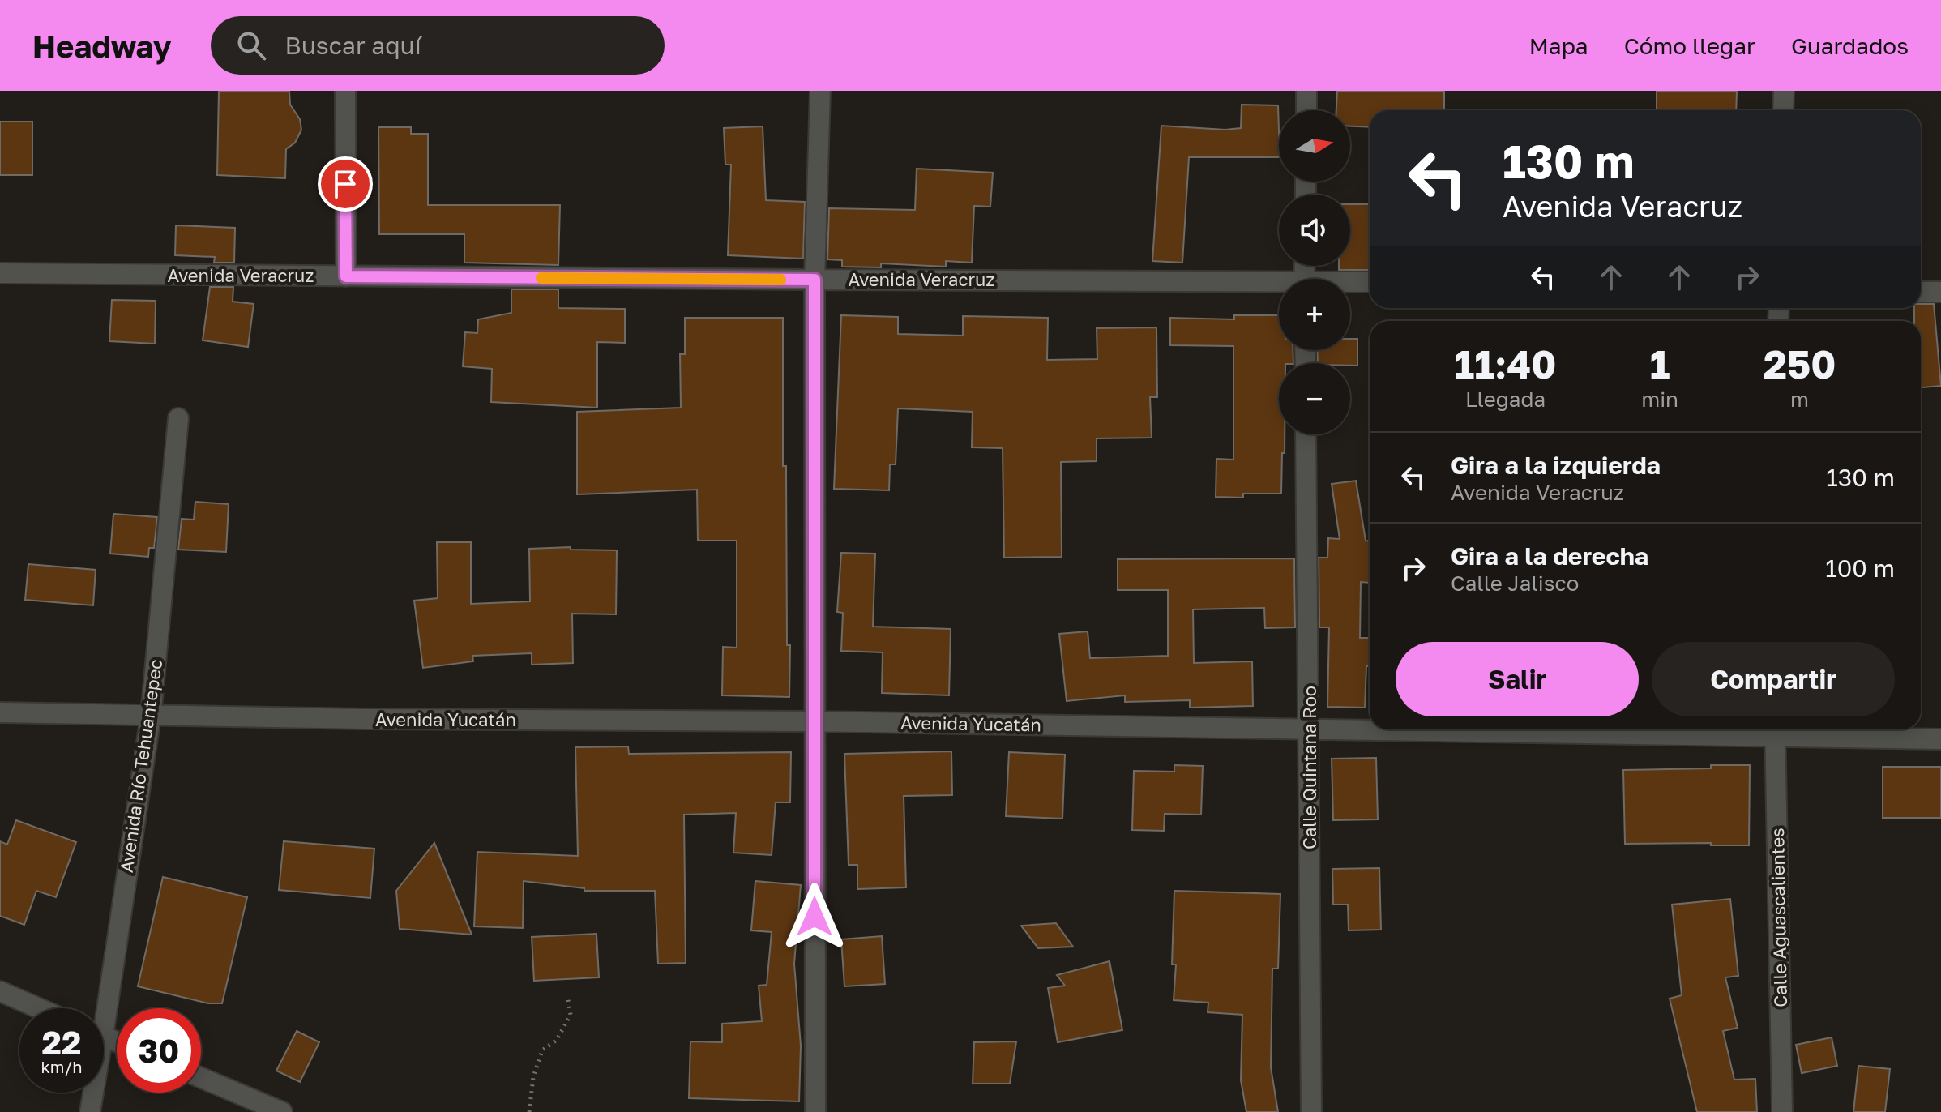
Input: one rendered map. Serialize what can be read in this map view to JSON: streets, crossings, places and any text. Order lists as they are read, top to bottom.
{
  "streets": {
    "street": [
      "Avenida Veracruz",
      "Avenida Yucatán",
      "Avenida Río Tehuantepec",
      "Calle Quintana Roo",
      "Calle Aguascalientes"
    ]
  },
  "crossings": [
    ["Avenida Yucatán", "Avenida Río Tehuantepec"],
    ["Avenida Yucatán", "Calle Quintana Roo"],
    ["Avenida Yucatán", "Calle Aguascalientes"]
  ],
  "north": "right",
  "page": {
    "header": "Headway",
    "search": "Buscar aquí",
    "nav": ["Mapa", "Cómo llegar", "Guardados"],
    "map_buttons": ["+", "−"],
    "turn": ["130 m", "Avenida Veracruz"],
    "eta": [
      "11:40",
      "Llegada",
      "1",
      "min",
      "250",
      "m"
    ],
    "list": [
      {
        "name": "Gira a la izquierda",
        "note": "Avenida Veracruz",
        "value": "130 m"
      },
      {
        "name": "Gira a la derecha",
        "note": "Calle Jalisco",
        "value": "100 m"
      }
    ],
    "buttons": ["Salir", "Compartir"],
    "speed": "22 km/h",
    "limit": "30"
  }
}
